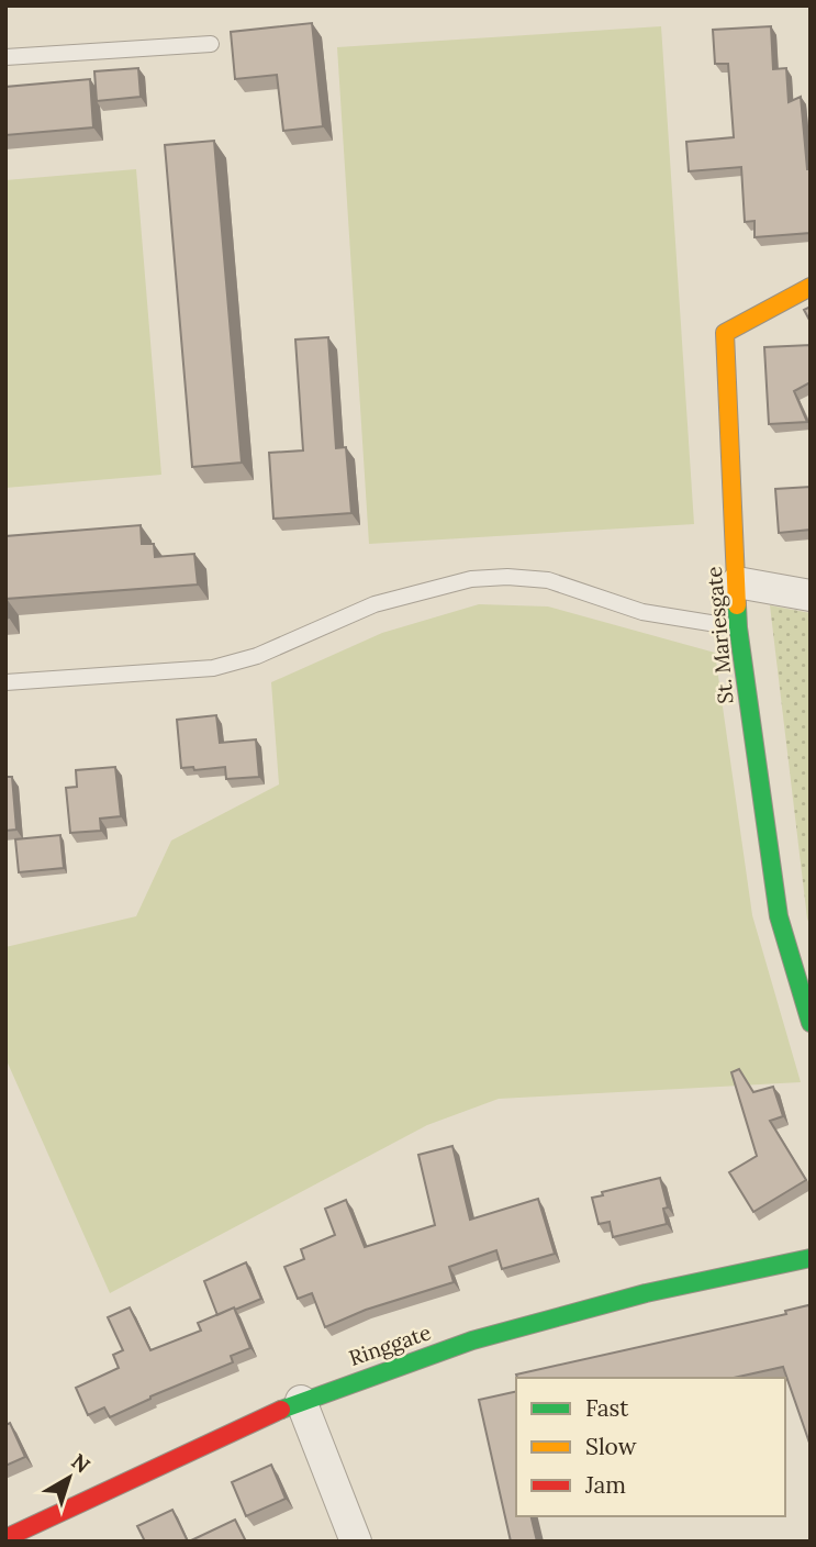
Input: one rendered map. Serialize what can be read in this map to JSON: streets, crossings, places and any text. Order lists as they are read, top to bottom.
{
  "streets": {
    "street": ["St. Mariesgate", "Ringgate"]
  },
  "legend": ["Fast", "Slow", "Jam"],
  "north": "top right"
}
